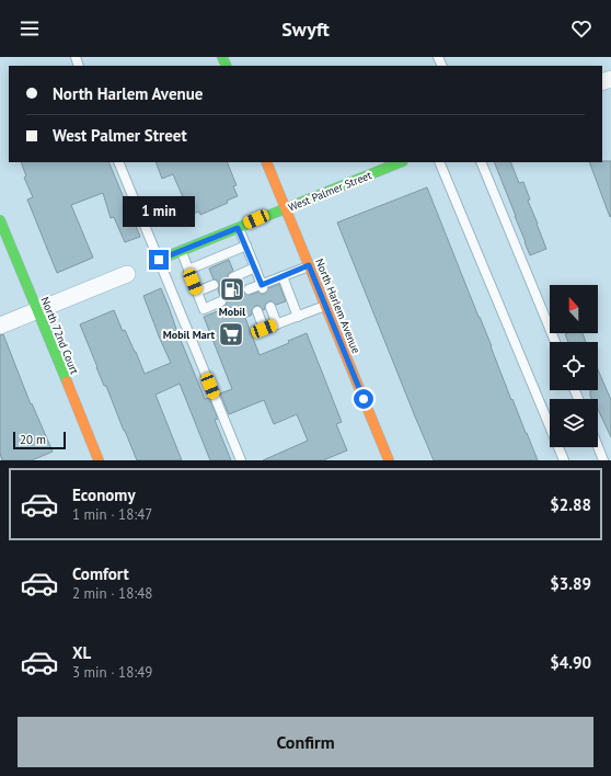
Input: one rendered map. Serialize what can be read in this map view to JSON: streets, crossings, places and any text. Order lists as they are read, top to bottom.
{
  "streets": {
    "street": ["West Palmer Street", "North Harlem Avenue", "North 72nd Court"]
  },
  "crossings": [
    ["West Palmer Street", "North Harlem Avenue"]
  ],
  "places": {
    "fuel station": ["Mobil"],
    "supermarket": ["Mobil Mart"]
  },
  "scale_bar": "20 m",
  "north": "top",
  "page": {
    "header": "Swyft",
    "banner": ["North Harlem Avenue", "West Palmer Street"],
    "bubble": "1 min",
    "scale": "20 m",
    "list": [
      {
        "name": "Economy",
        "note": "1 min · 18:47",
        "value": "$2.88"
      },
      {
        "name": "Comfort",
        "note": "2 min · 18:48",
        "value": "$3.89"
      },
      {
        "name": "XL",
        "note": "3 min · 18:49",
        "value": "$4.90"
      }
    ],
    "buttons": "Confirm"
  }
}
